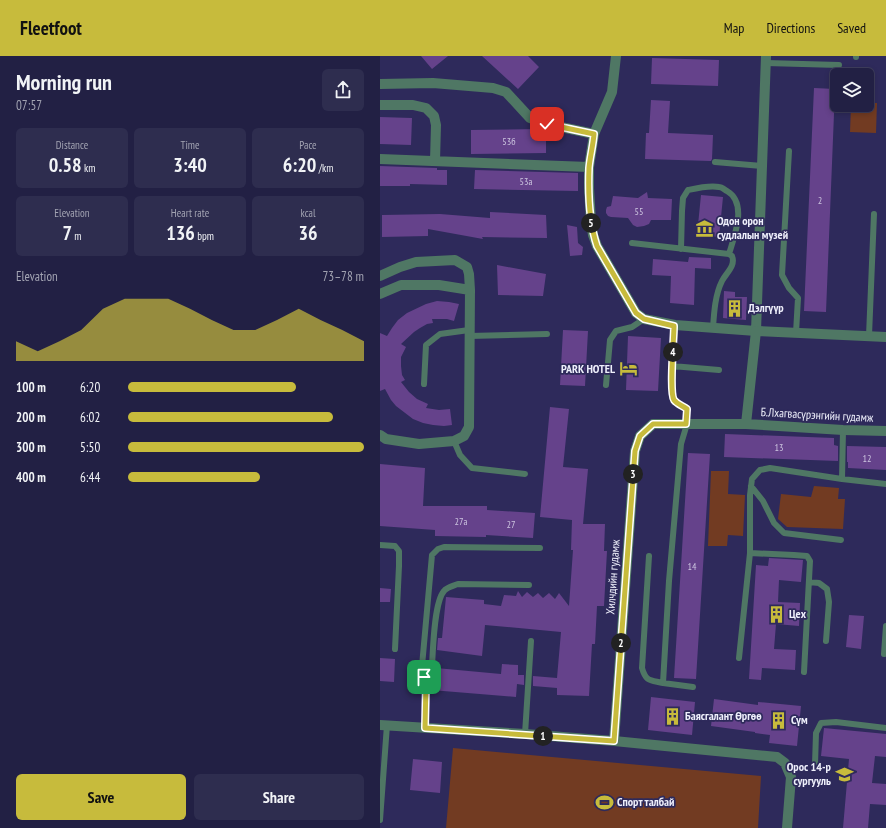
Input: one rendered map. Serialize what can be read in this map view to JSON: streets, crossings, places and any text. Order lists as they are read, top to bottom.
{
  "streets": {
    "street": ["Б.Лхагвасүрэнгийн гудамж", "Хилчдийн гудамж"]
  },
  "crossings": [
    ["Б.Лхагвасүрэнгийн гудамж", "Хилчдийн гудамж"]
  ],
  "places": {
    "museum": ["Одон орон судлалын музей"],
    "building": [
      "Дэлгүүр",
      "Цех",
      "Баясгалант Өргөө",
      "Сүм"
    ],
    "hotel": ["PARK HOTEL"],
    "school or university": ["Орос 14-р сургууль"],
    "sports": ["Спорт талбай"]
  },
  "house_numbers": [
    "53б",
    "53a",
    "2",
    "55",
    "13",
    "12",
    "27a",
    "27",
    "14"
  ],
  "page": {
    "header": "Fleetfoot",
    "nav": ["Map", "Directions", "Saved"],
    "heading": ["Morning run", "07:57"],
    "stats": [
      ["Distance", "0.58 km"],
      ["Time", "3:40"],
      ["Pace", "6:20 /km"],
      ["Elevation", "7 m"],
      ["Heart rate", "136 bpm"],
      ["kcal", "36"]
    ],
    "pins": [
      "5",
      "4",
      "3",
      "2",
      "1"
    ],
    "chart": ["Elevation", "73–78 m"],
    "list": [
      {
        "name": "100 m",
        "note": "6:20"
      },
      {
        "name": "200 m",
        "note": "6:02"
      },
      {
        "name": "300 m",
        "note": "5:50"
      },
      {
        "name": "400 m",
        "note": "6:44"
      }
    ],
    "buttons": ["Save", "Share"]
  }
}
